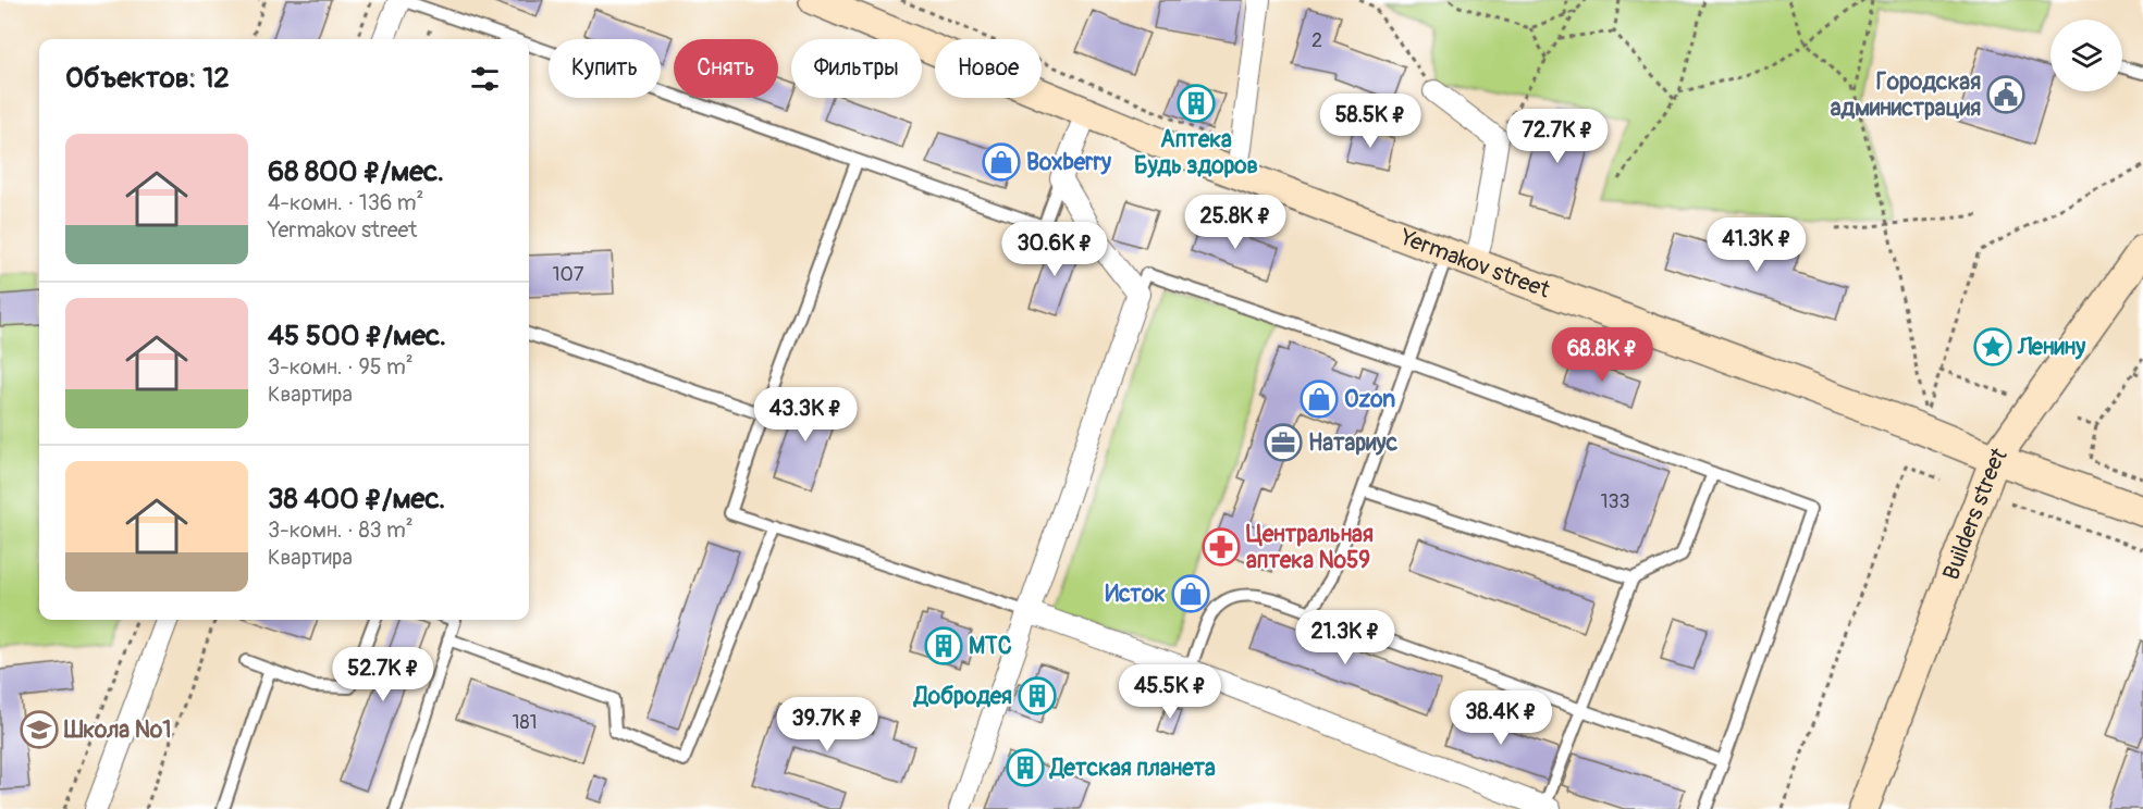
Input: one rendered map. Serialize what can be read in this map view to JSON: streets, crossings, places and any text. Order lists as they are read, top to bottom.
{
  "streets": {
    "street": ["Yermakov street", "Builders street"]
  },
  "crossings": [
    ["Yermakov street", "Builders street"]
  ],
  "places": {
    "public building": ["Городская администрация"],
    "building": [
      "Аптека Будь здоров",
      "МТС",
      "Добродея",
      "Детская планета"
    ],
    "shop": ["Boxberry", "Ozon", "Исток"],
    "place": ["Ленину"],
    "office": ["Натариус"],
    "pharmacy": ["Центральная аптека №59"],
    "school or university": ["Школа №1"]
  },
  "house_numbers": [
    "2",
    "107",
    "133",
    "181"
  ],
  "page": {
    "chip": [
      "Купить",
      "Снять",
      "Фильтры",
      "Новое"
    ],
    "heading": "Объектов: 12",
    "price": [
      "58.5K ₽",
      "72.7K ₽",
      "25.8K ₽",
      "41.3K ₽",
      "30.6K ₽",
      "68.8K ₽",
      "43.3K ₽",
      "21.3K ₽",
      "52.7K ₽",
      "45.5K ₽",
      "38.4K ₽",
      "39.7K ₽"
    ],
    "list": [
      {
        "name": "68 800 ₽/мес.",
        "note": "4-комн. · 136 m² · Yermakov street"
      },
      {
        "name": "45 500 ₽/мес.",
        "note": "3-комн. · 95 m² · Квартира"
      },
      {
        "name": "38 400 ₽/мес.",
        "note": "3-комн. · 83 m² · Квартира"
      }
    ]
  }
}
